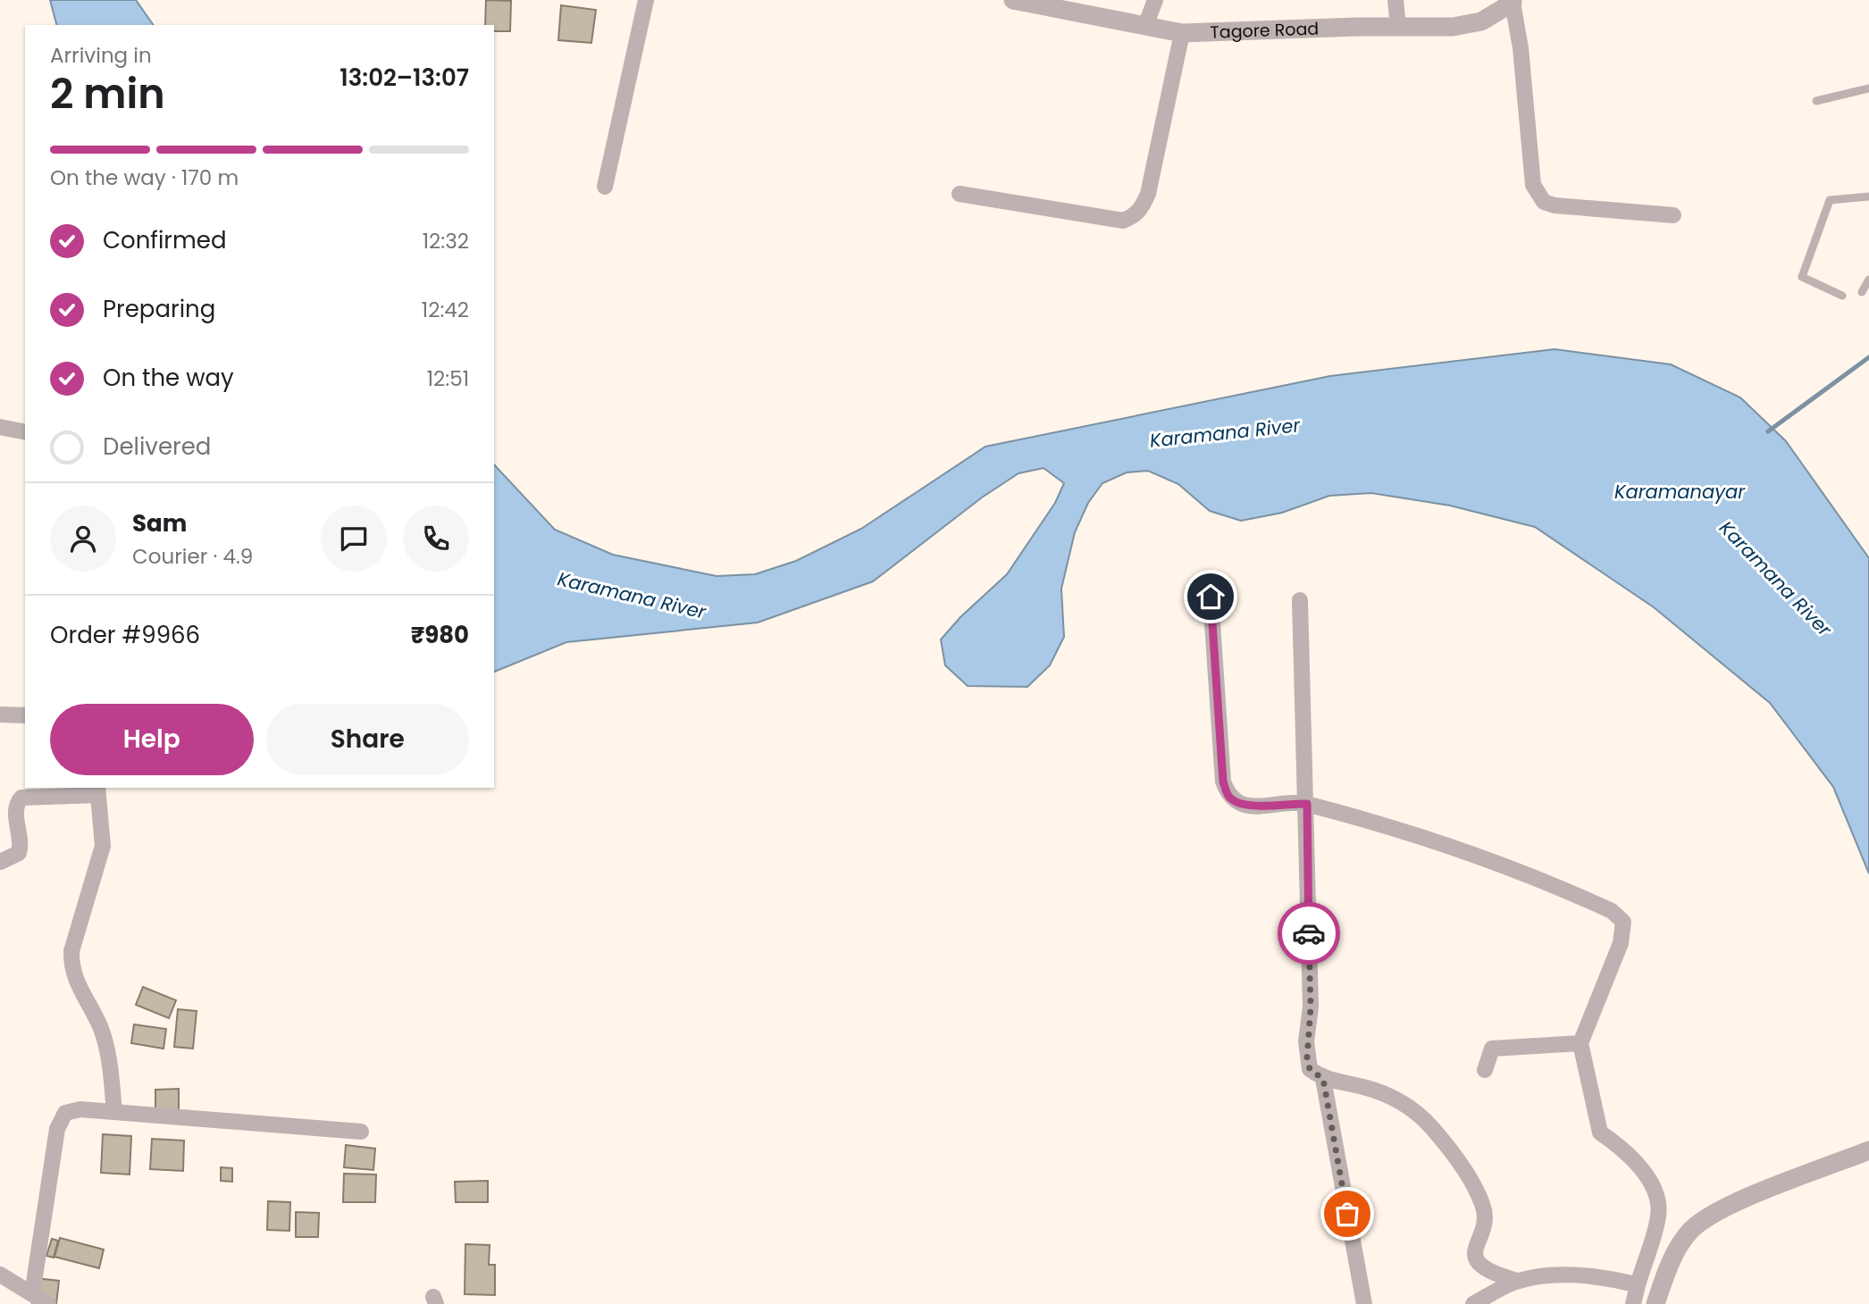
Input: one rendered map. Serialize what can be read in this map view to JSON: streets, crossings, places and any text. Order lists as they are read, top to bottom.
{
  "streets": {
    "street": ["Tagore Road"]
  },
  "water": ["Karamana River", "Karamanayar"],
  "page": {
    "heading": ["2 min", "Arriving in", "13:02–13:07"],
    "panel": [
      "Sam",
      "Courier · 4.9",
      "Order #9966",
      "₹980"
    ],
    "bar": "On the way · 170 m",
    "list": [
      ["Confirmed", "12:32"],
      ["Preparing", "12:42"],
      ["On the way", "12:51"],
      "Delivered"
    ],
    "buttons": ["Help", "Share"]
  }
}
